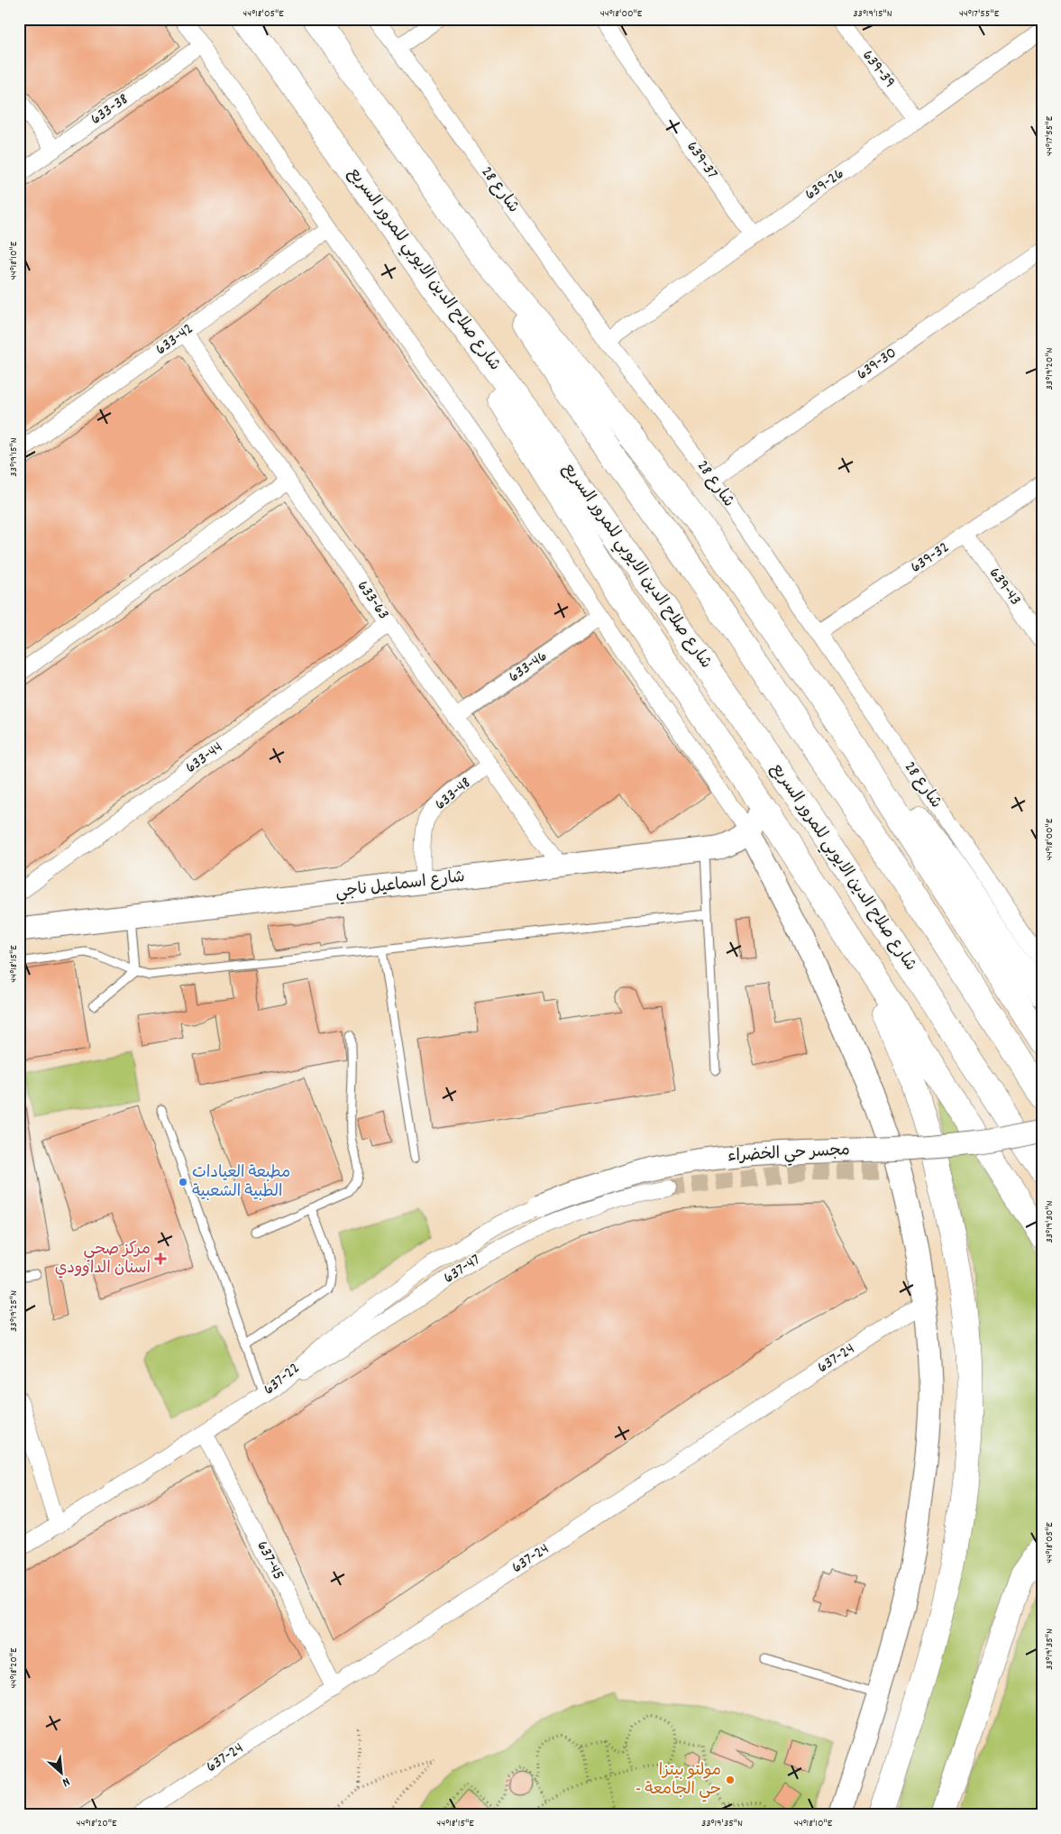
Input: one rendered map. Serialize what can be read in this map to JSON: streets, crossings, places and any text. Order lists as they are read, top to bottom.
{
  "streets": {
    "highway": ["شارع صلاح الدين الايوبي للمرور السريع"],
    "street": [
      "639-39",
      "633-38",
      "639-37",
      "639-26",
      "شارع 28",
      "633-42",
      "639-30",
      "639-32",
      "639-43",
      "633-63",
      "633-46",
      "633-44",
      "633-48",
      "شارع اسماعيل ناجي",
      "مجسر حي الخضراء",
      "637-47",
      "637-24",
      "637-22",
      "637-45"
    ]
  },
  "crossings": [
    ["639-39", "639-26"],
    ["639-37", "639-26"],
    ["639-26", "شارع 28"],
    ["شارع 28", "639-30"],
    ["شارع 28", "639-32"],
    ["633-42", "633-63"],
    ["639-32", "639-43"],
    ["633-63", "633-46"],
    ["633-63", "633-44"],
    ["633-63", "633-48"],
    ["633-63", "شارع اسماعيل ناجي"],
    ["633-48", "شارع اسماعيل ناجي"],
    ["مجسر حي الخضراء", "637-22"],
    ["637-47", "637-22"],
    ["637-24", "637-45"],
    ["637-22", "637-45"]
  ],
  "places": {
    "other": ["مطبعة العيادات الطبية الشعبية", "مولتو بيتزا - حي الجامعة"],
    "health": ["مركز صحي اسنان الداوودي"]
  },
  "north": "bottom right",
  "coordinates": [
    "44°18'05\"E",
    "44°18'00\"E",
    "33°19'15\"N",
    "44°17'55\"E",
    "44°18'10\"E",
    "33°19'20\"N",
    "44°18'15\"E",
    "33°19'30\"N",
    "33°19'25\"N",
    "33°19'35\"N",
    "44°18'20\"E"
  ]
}
